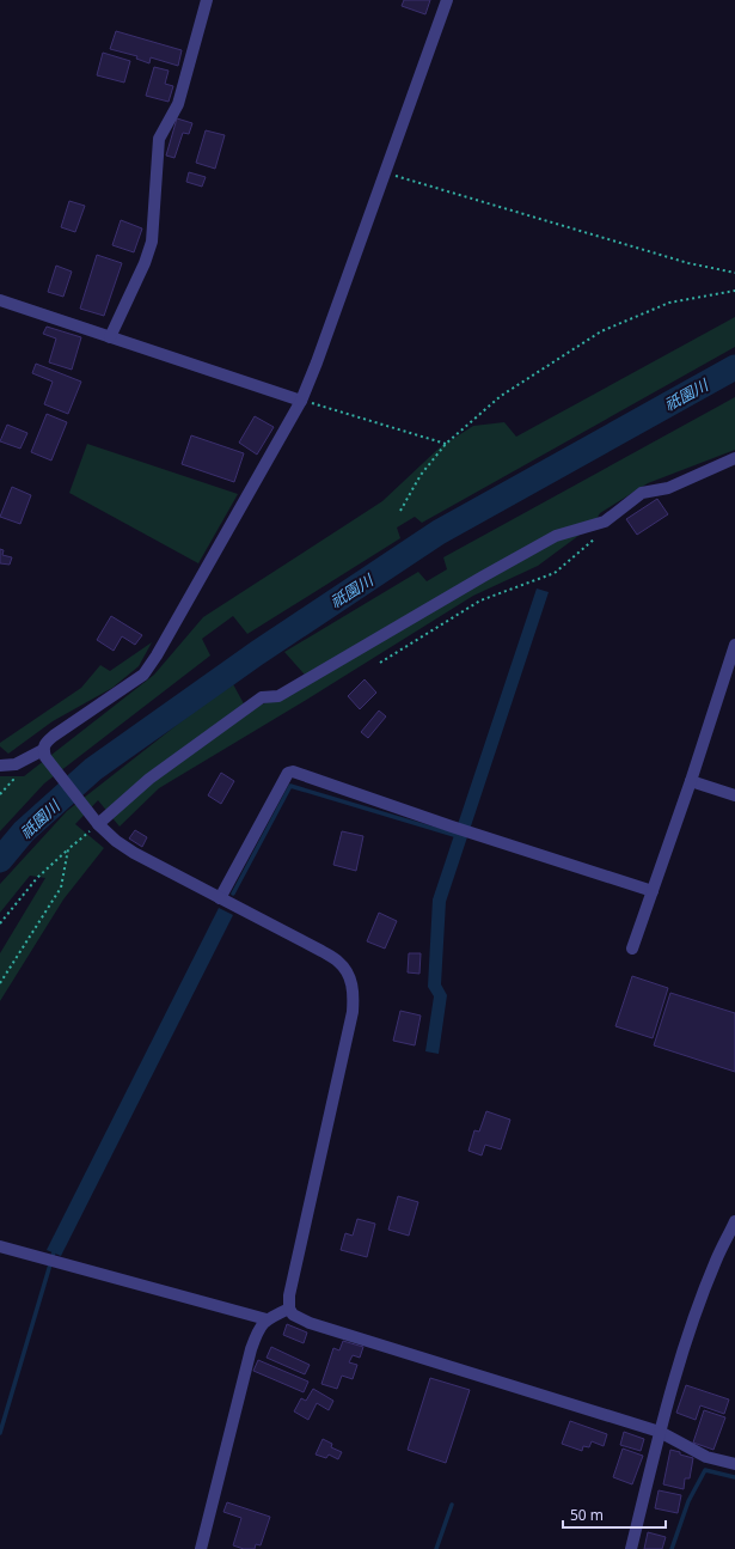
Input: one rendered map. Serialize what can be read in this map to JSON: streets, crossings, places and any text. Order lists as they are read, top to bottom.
{
  "water": ["祇園川"],
  "scale_bar": "50 m"
}
